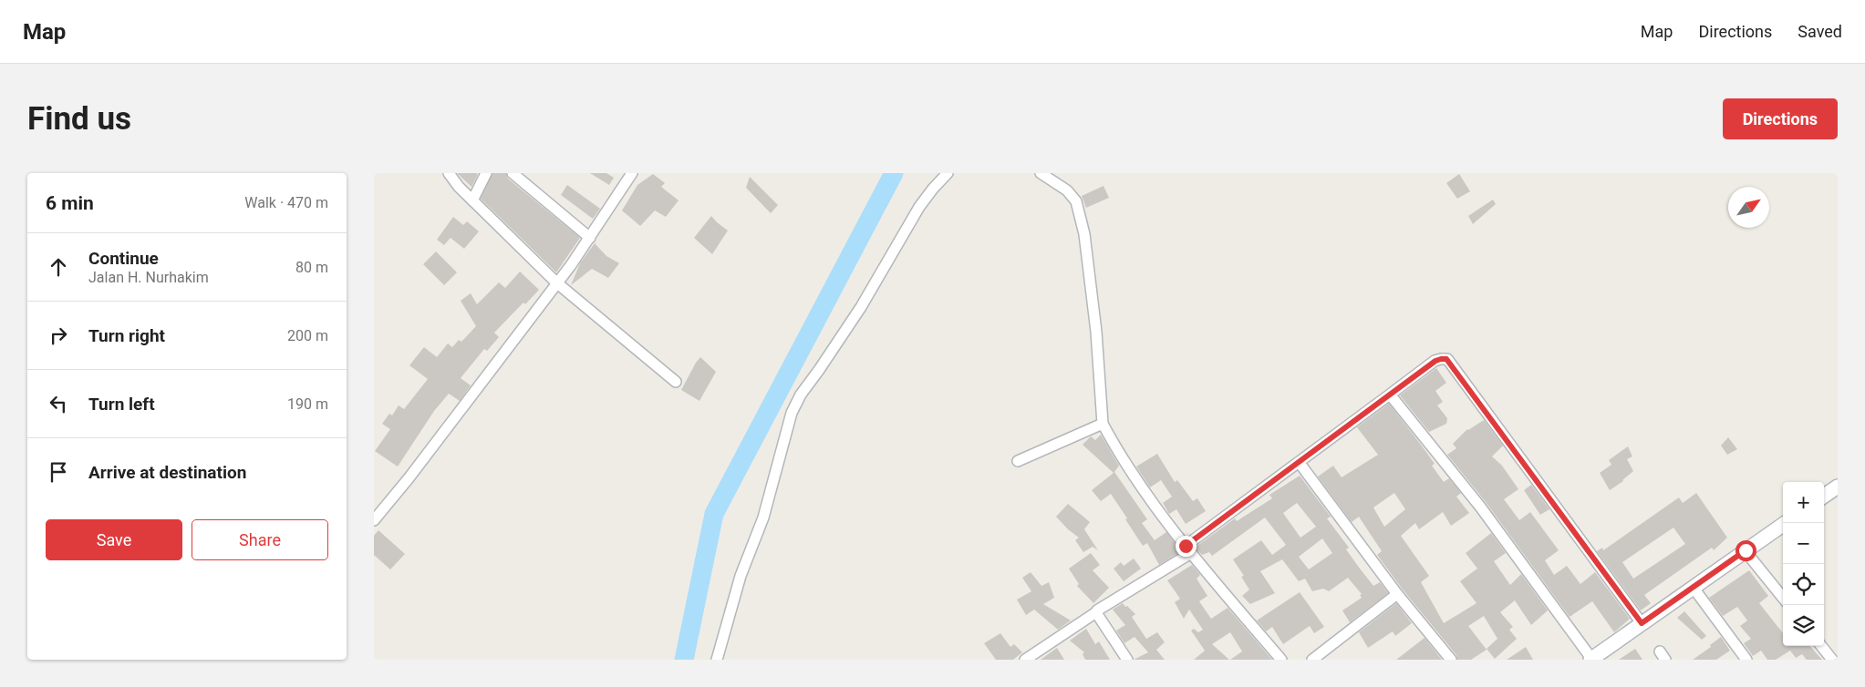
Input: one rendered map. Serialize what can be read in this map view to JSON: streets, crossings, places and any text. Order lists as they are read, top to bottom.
{
  "north": "top right",
  "page": {
    "header": "Map",
    "nav": ["Map", "Directions", "Saved"],
    "buttons": [
      "Directions",
      ["Save", "Share"]
    ],
    "title": "Find us",
    "heading": ["6 min", "Walk · 470 m"],
    "list": [
      ["Continue", "Jalan H. Nurhakim", "80 m"],
      ["Turn right", "200 m"],
      ["Turn left", "190 m"],
      "Arrive at destination"
    ],
    "map_buttons": ["+", "−"]
  }
}
